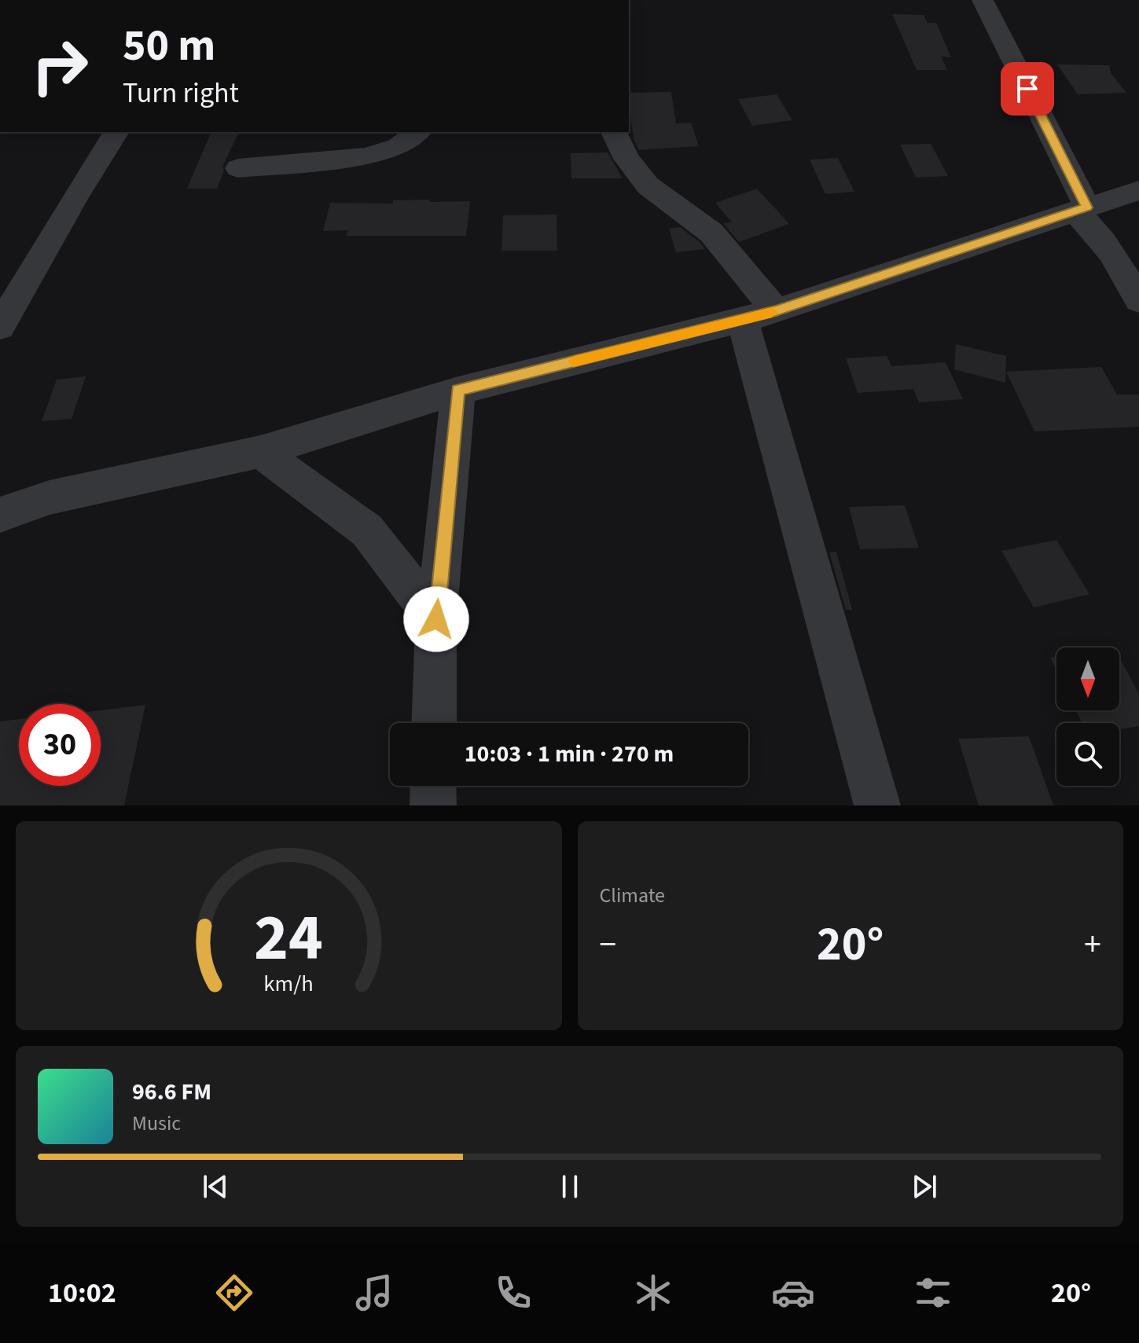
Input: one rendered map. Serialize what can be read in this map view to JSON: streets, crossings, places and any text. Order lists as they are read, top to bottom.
{
  "north": "bottom",
  "page": {
    "turn": ["50 m", "Turn right"],
    "limit": "30",
    "trip": "10:03 · 1 min · 270 m",
    "tile": "Climate",
    "heat": ["−", "20°", "+"],
    "song": ["96.6 FM", "Music"],
    "tabs": ["10:02", "20°"],
    "gauge": ["24", "km/h"]
  }
}
